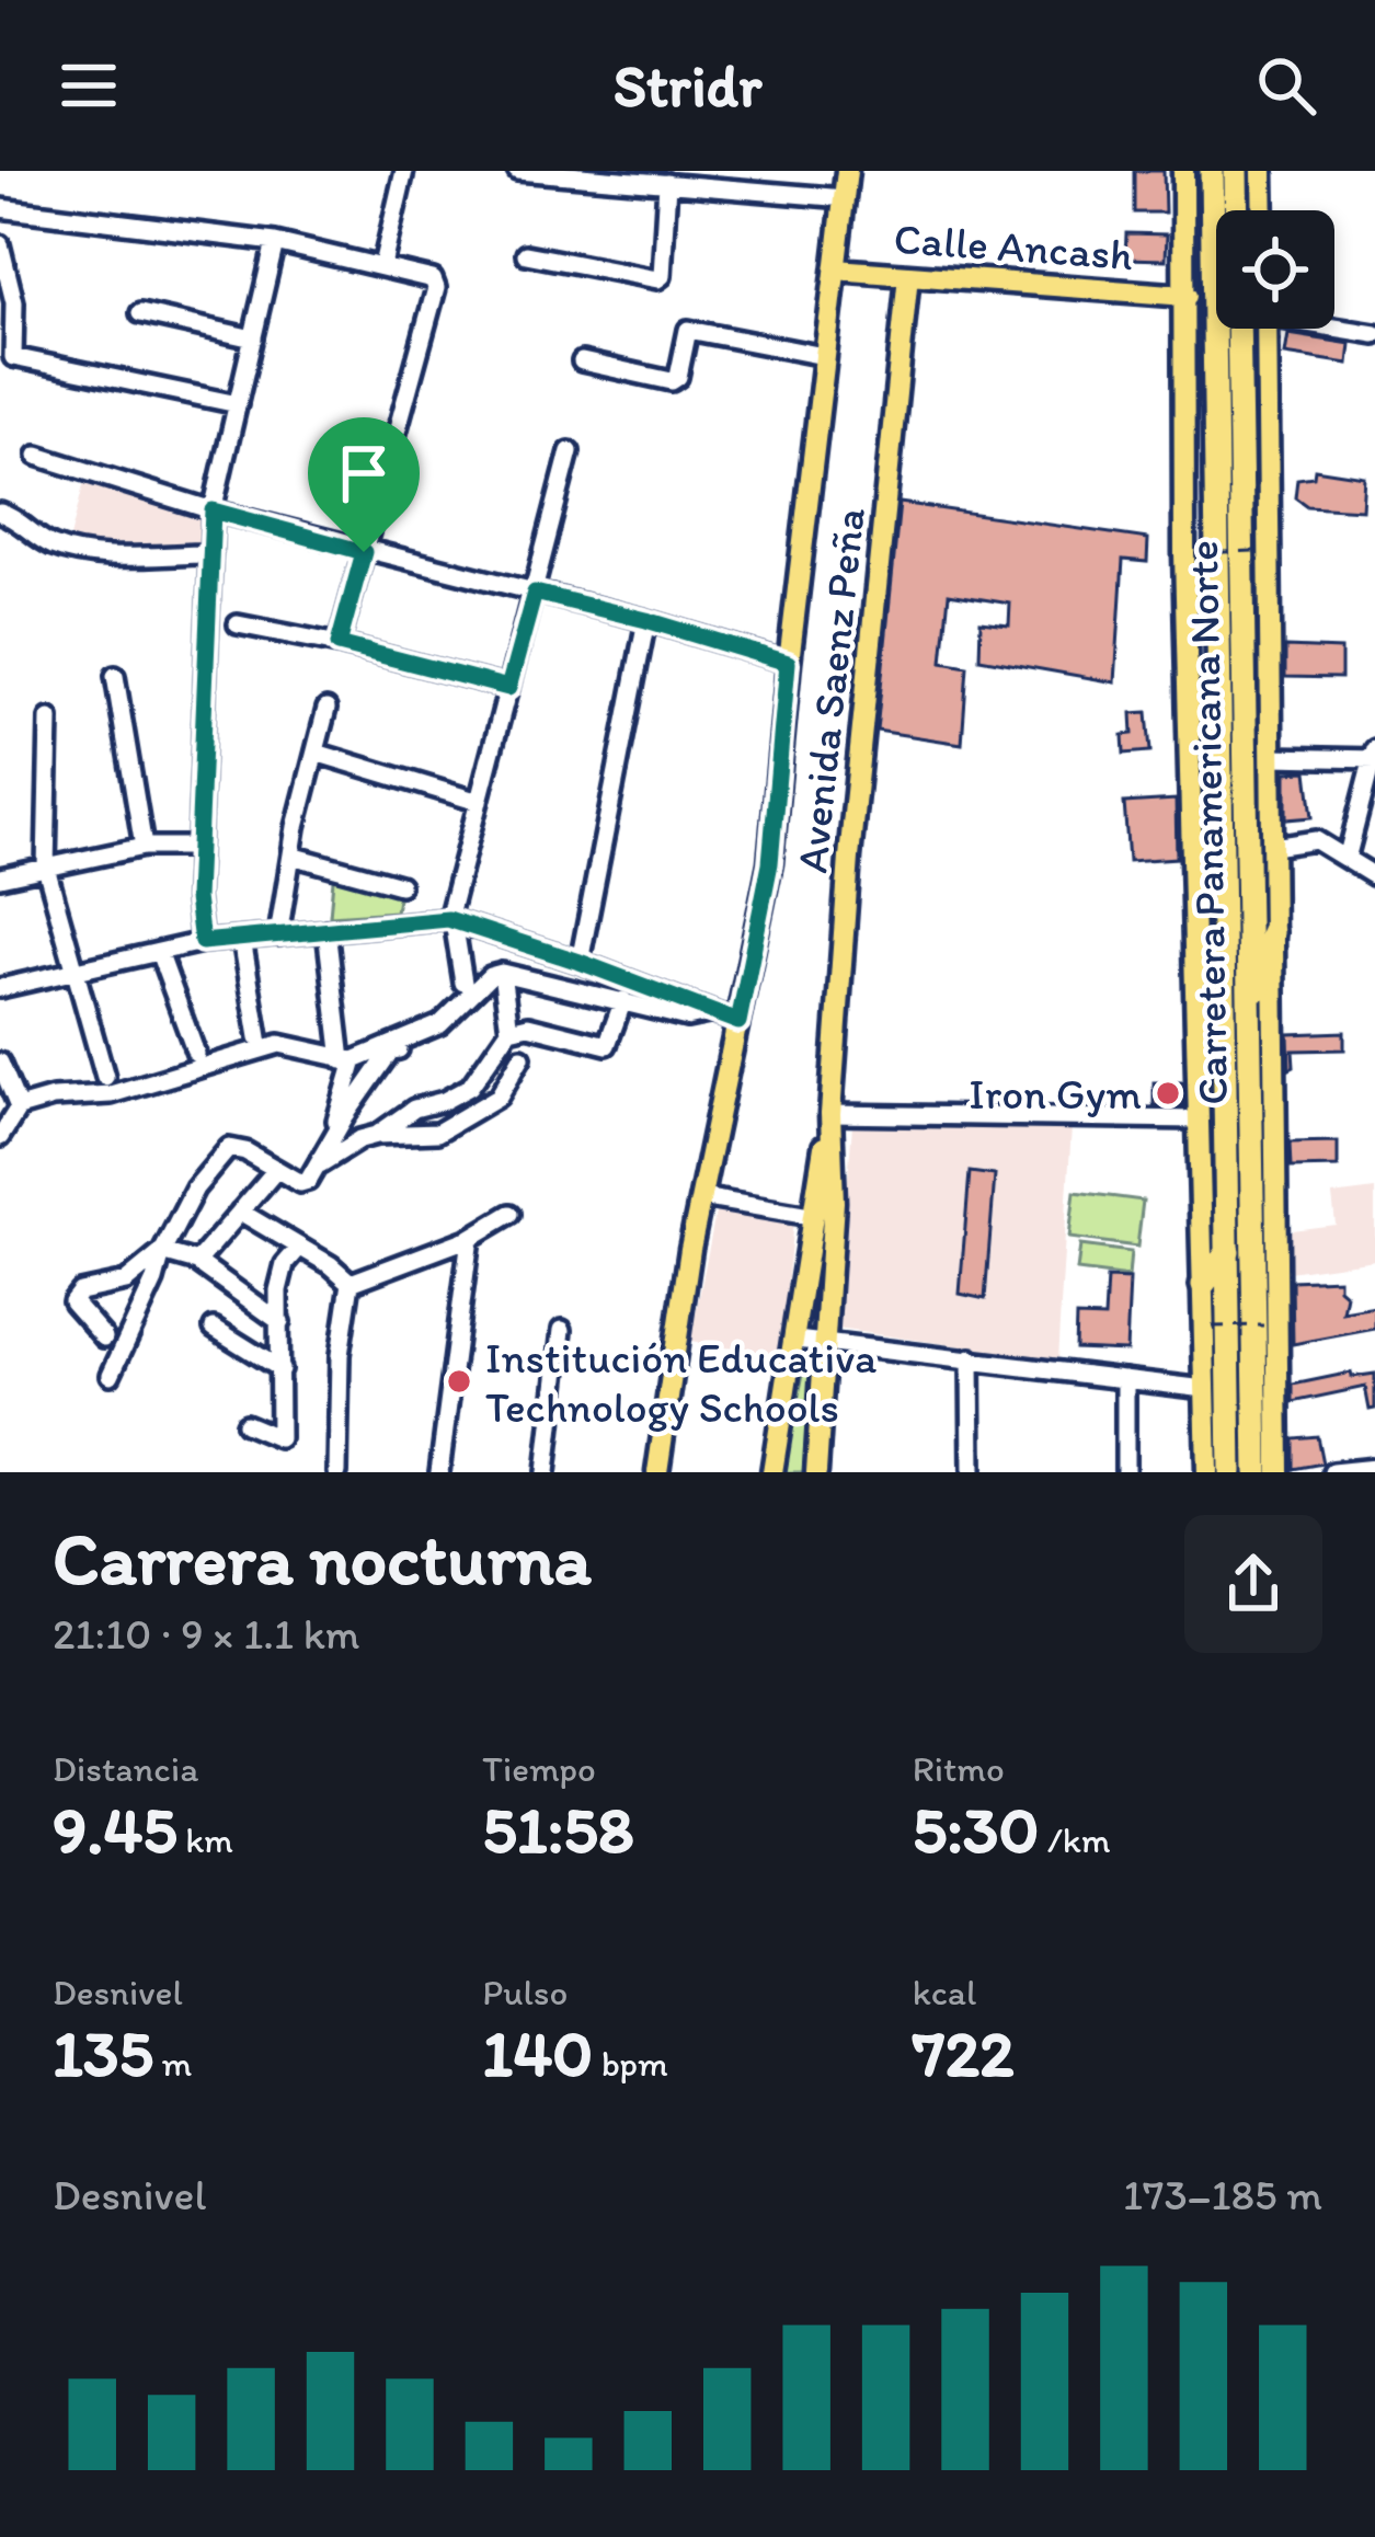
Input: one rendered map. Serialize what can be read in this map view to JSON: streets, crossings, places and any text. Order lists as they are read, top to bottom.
{
  "streets": {
    "highway": ["Carretera Panamericana Norte"],
    "main road": ["Calle Ancash", "Avenida Saenz Peña"]
  },
  "crossings": [
    ["Calle Ancash", "Avenida Saenz Peña"]
  ],
  "places": ["Iron Gym", "Institución Educativa Technology Schools"],
  "page": {
    "header": "Stridr",
    "heading": ["Carrera nocturna", "21:10 · 9 × 1.1 km"],
    "stats": [
      ["Distancia", "9.45 km"],
      ["Tiempo", "51:58"],
      ["Ritmo", "5:30 /km"],
      ["Desnivel", "135 m"],
      ["Pulso", "140 bpm"],
      ["kcal", "722"]
    ],
    "chart": ["Desnivel", "173–185 m"]
  }
}
